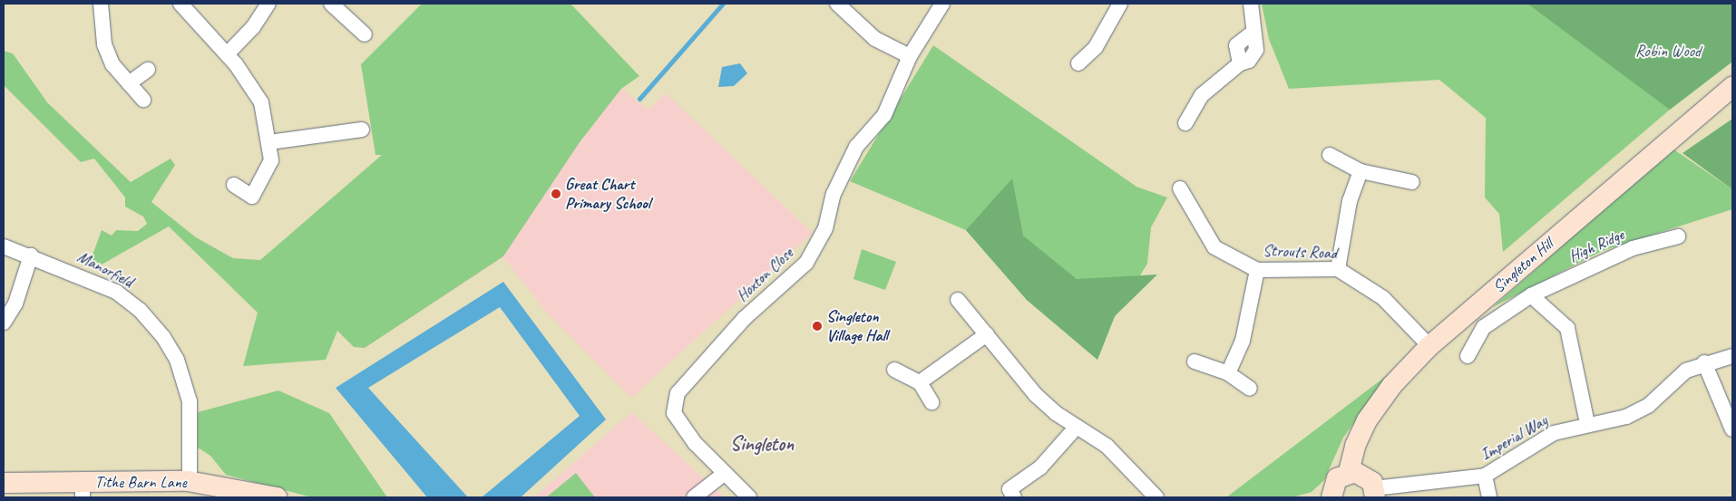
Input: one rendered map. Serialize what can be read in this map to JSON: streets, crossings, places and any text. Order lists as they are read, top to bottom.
{
  "streets": {
    "street": [
      "High Ridge",
      "Strouts Road",
      "Singleton Hill",
      "Manorfield",
      "Hoxton Close",
      "Imperial Way",
      "Tithe Barn Lane"
    ]
  },
  "crossings": [
    ["Strouts Road", "Singleton Hill"],
    ["Manorfield", "Tithe Barn Lane"]
  ],
  "districts": ["Singleton"],
  "parks": ["Robin Wood"],
  "places": ["Great Chart Primary School", "Singleton Village Hall"]
}
